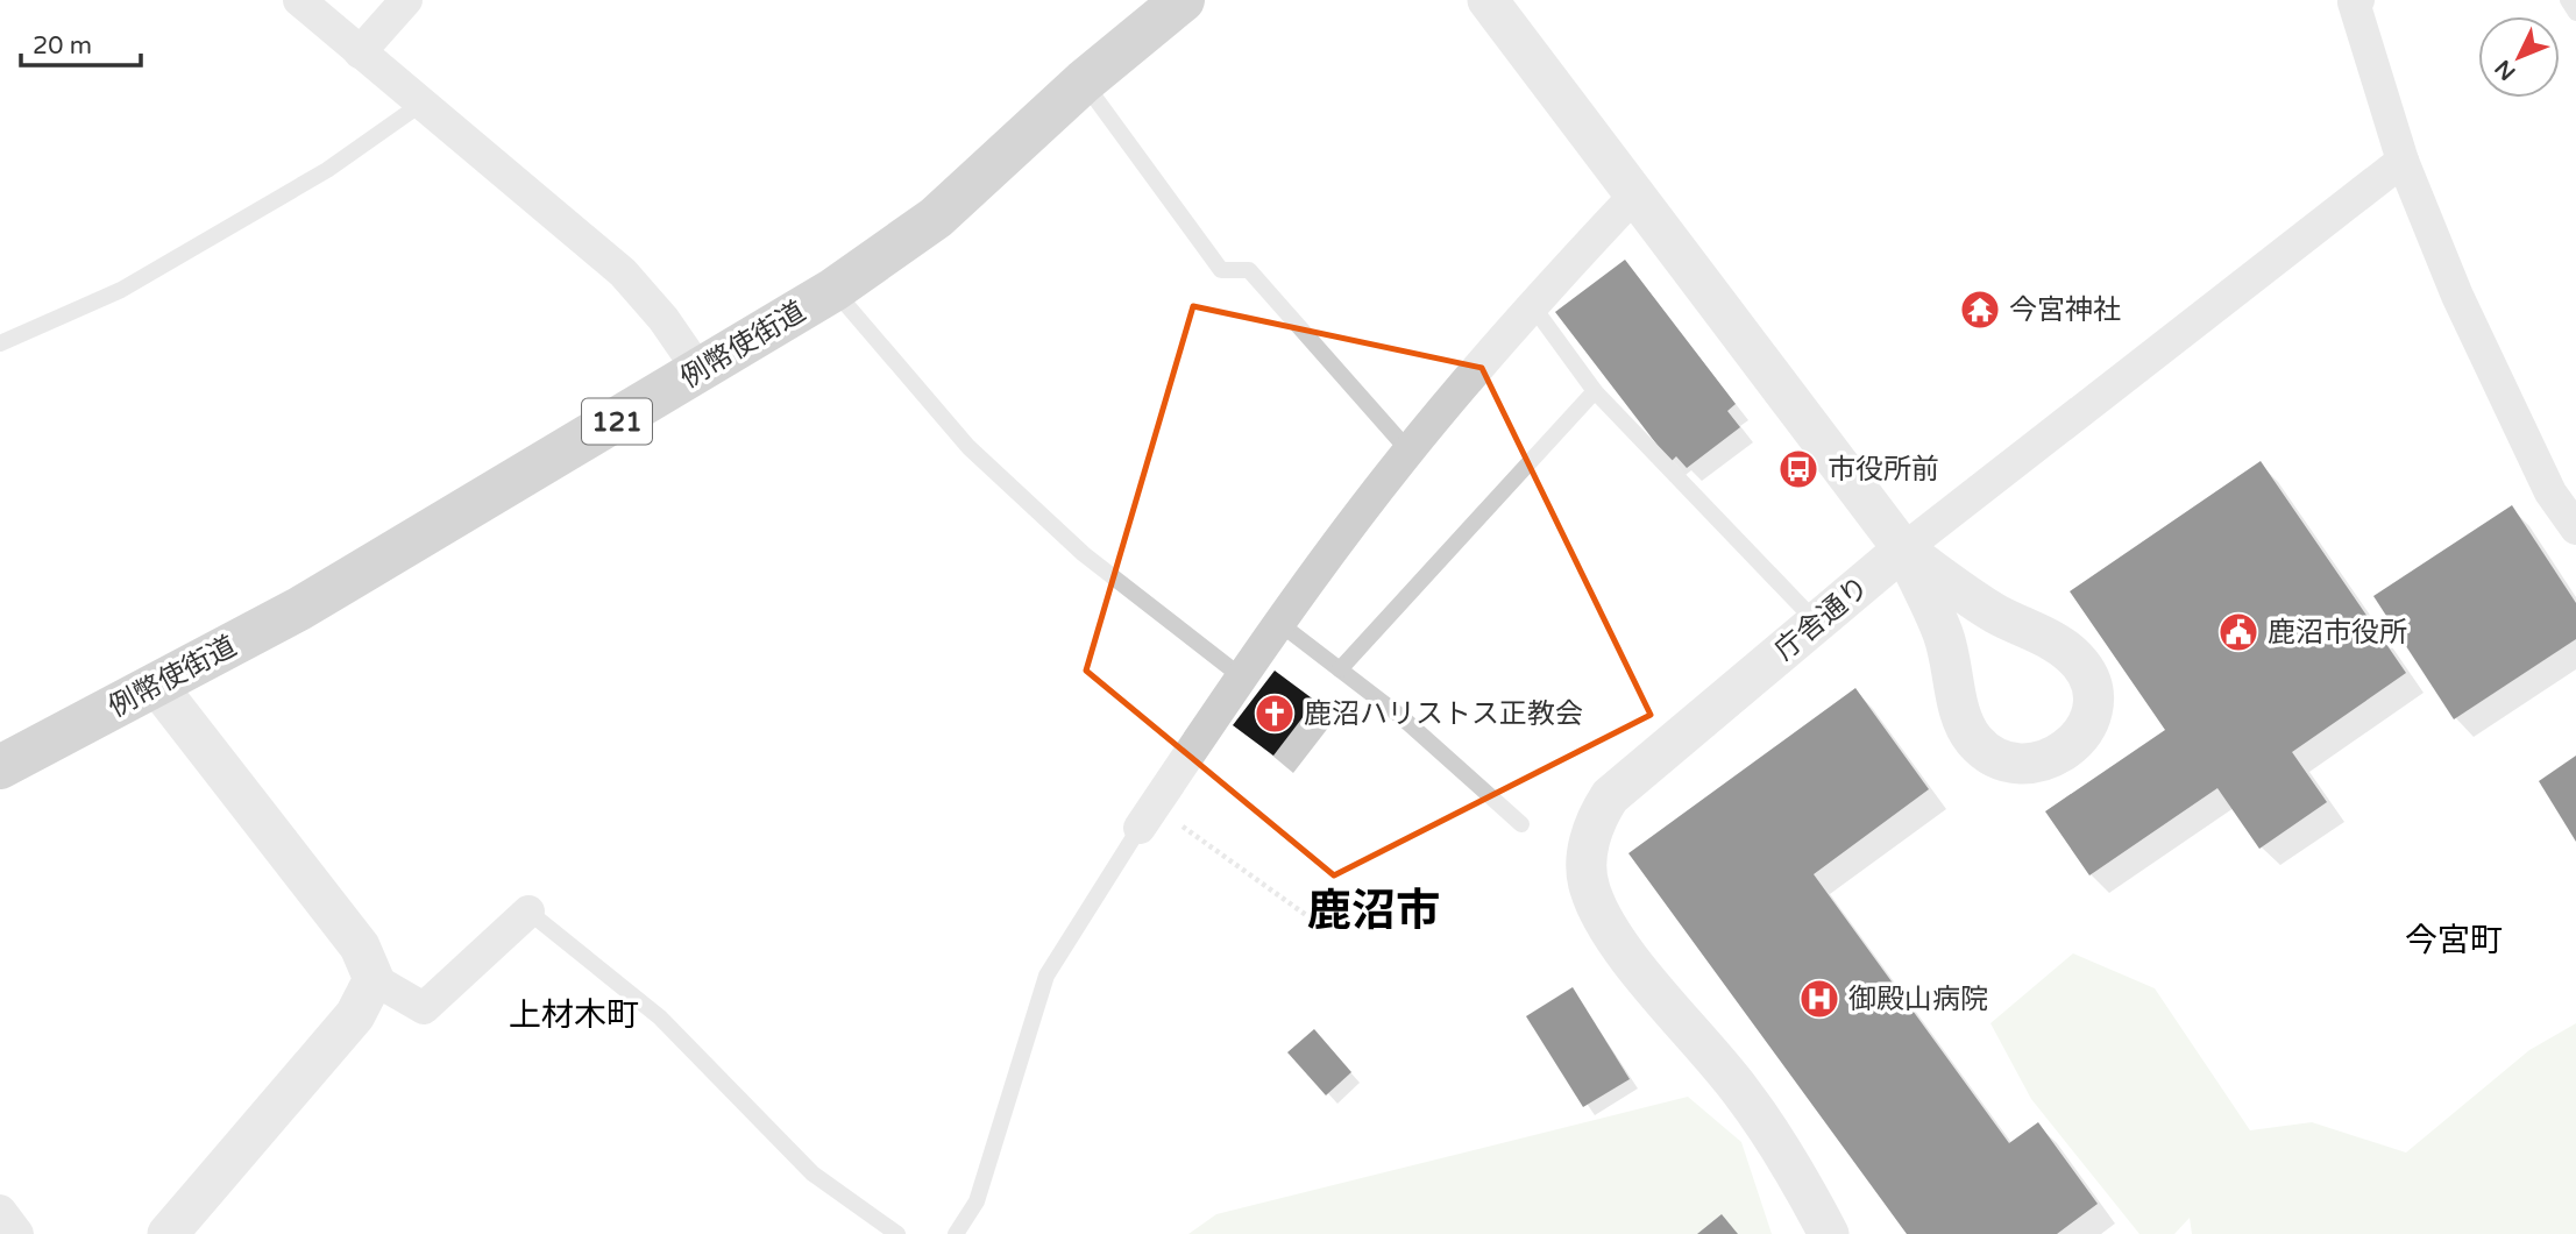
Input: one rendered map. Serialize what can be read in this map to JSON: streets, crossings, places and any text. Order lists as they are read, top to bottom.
{
  "streets": {
    "highway": ["例幣使街道", "121"],
    "street": ["庁舎通り"]
  },
  "districts": ["鹿沼市", "今宮町", "上材木町"],
  "places": {
    "temple": ["今宮神社"],
    "bus stop": ["市役所前"],
    "public building": ["鹿沼市役所"],
    "church": ["鹿沼ハリストス正教会"],
    "hospital": ["御殿山病院"]
  },
  "scale_bar": "20 m",
  "north": "bottom left"
}
